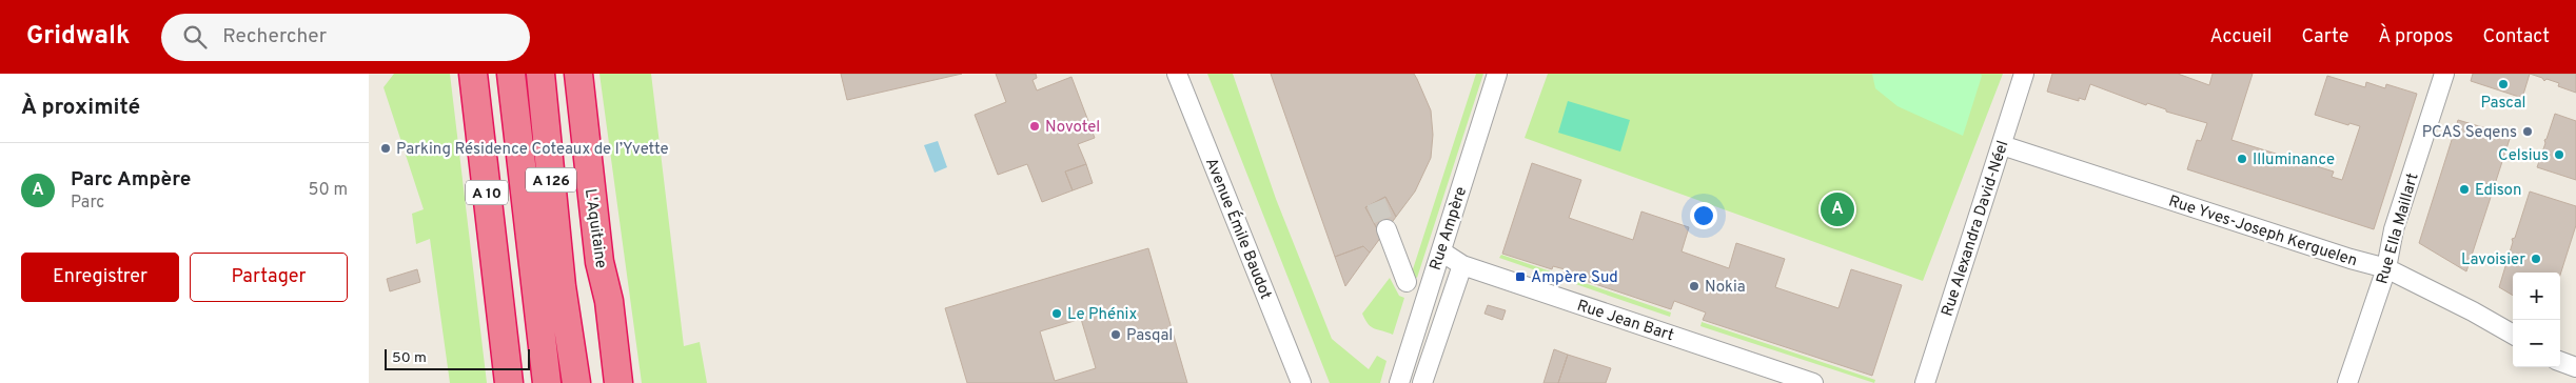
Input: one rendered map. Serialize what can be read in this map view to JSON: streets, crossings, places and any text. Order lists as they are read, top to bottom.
{
  "streets": {
    "highway": ["A 126", "A 10", "L'Aquitaine"],
    "street": [
      "Avenue Émile Baudot",
      "Rue Ampère",
      "Rue Alexandra David-Néel",
      "Rue Ella Maillart",
      "Rue Yves-Joseph Kerguelen",
      "Rue Jean Bart"
    ]
  },
  "crossings": [
    ["Rue Ampère", "Rue Jean Bart"],
    ["Rue Alexandra David-Néel", "Rue Yves-Joseph Kerguelen"],
    ["Rue Ella Maillart", "Rue Yves-Joseph Kerguelen"]
  ],
  "places": {
    "other": [
      "Pascal",
      "Novotel",
      "PCAS Seqens",
      "Parking Résidence Coteaux de l’Yvette",
      "Celsius",
      "Illuminance",
      "Edison",
      "Lavoisier",
      "Nokia",
      "Le Phénix",
      "Pasqal"
    ],
    "transit": ["Ampère Sud"]
  },
  "scale_bar": "50 m",
  "page": {
    "header": "Gridwalk",
    "search": "Rechercher",
    "nav": [
      "Accueil",
      "Carte",
      "À propos",
      "Contact"
    ],
    "heading": "À proximité",
    "list": [
      {
        "mark": "A",
        "name": "Parc Ampère",
        "note": "Parc",
        "value": "50 m"
      }
    ],
    "pins": "A",
    "buttons": ["Enregistrer", "Partager"],
    "map_buttons": ["+", "−"],
    "scale": "50 m"
  }
}
